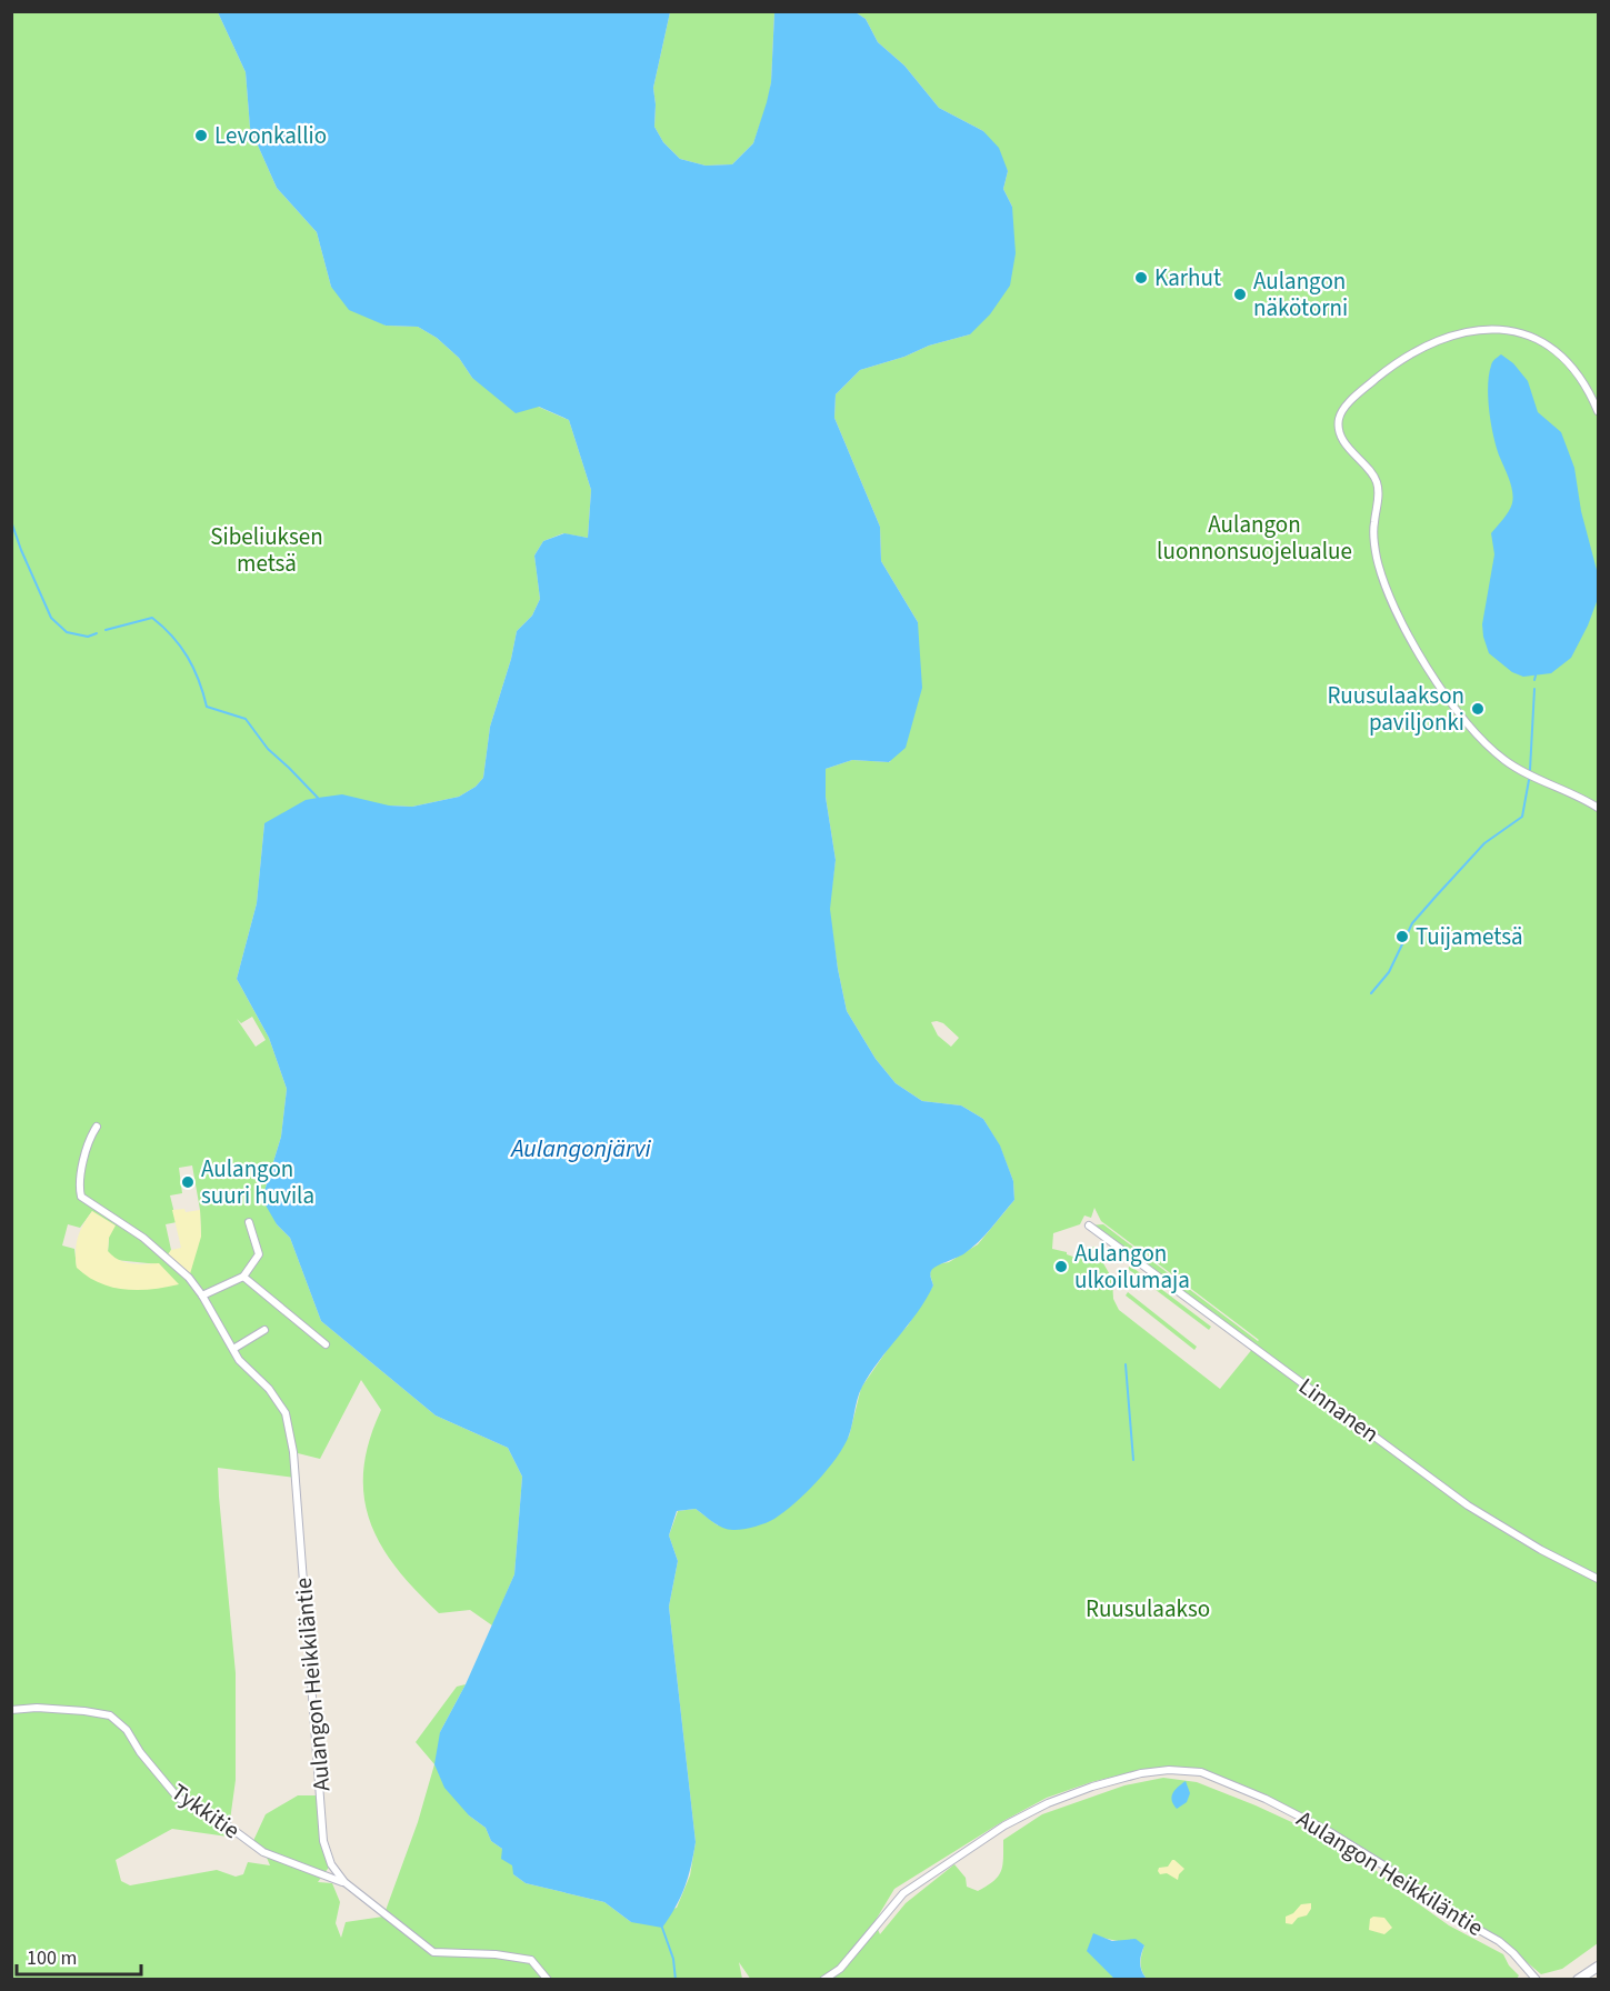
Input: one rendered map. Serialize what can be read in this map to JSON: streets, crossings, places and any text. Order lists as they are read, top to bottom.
{
  "streets": {
    "street": ["Linnanen", "Aulangon Heikkiläntie", "Tykkitie"]
  },
  "crossings": [
    ["Aulangon Heikkiläntie", "Tykkitie"]
  ],
  "water": ["Aulangonjärvi"],
  "parks": ["Aulangon luonnonsuojelualue", "Sibeliuksen metsä", "Ruusulaakso"],
  "places": [
    "Levonkallio",
    "Karhut",
    "Aulangon näkötorni",
    "Ruusulaakson paviljonki",
    "Tuijametsä",
    "Aulangon suuri huvila",
    "Aulangon ulkoilumaja"
  ],
  "scale_bar": "100 m"
}
